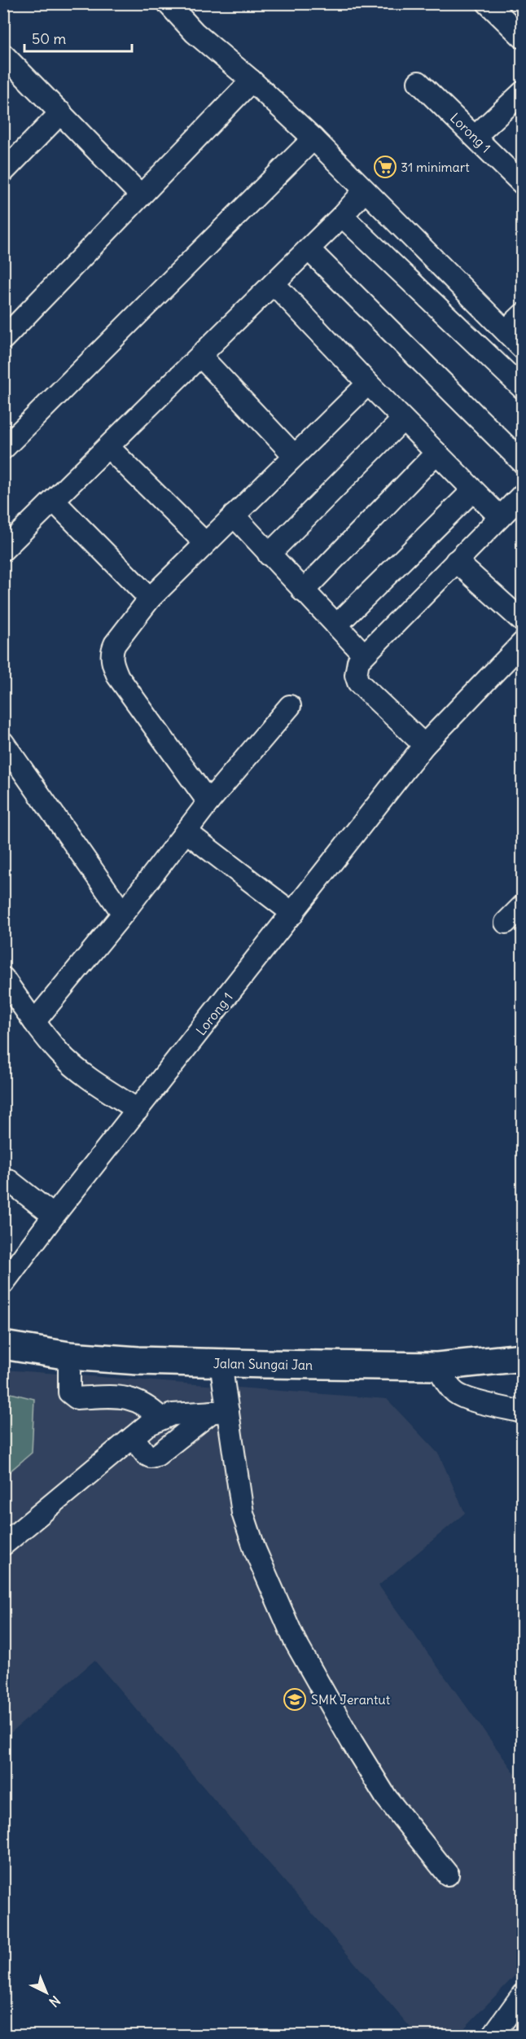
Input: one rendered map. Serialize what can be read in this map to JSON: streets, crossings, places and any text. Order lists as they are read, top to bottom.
{
  "streets": {
    "main road": ["Jalan Sungai Jan"],
    "street": ["Lorong 1"]
  },
  "places": {
    "supermarket": ["31 minimart"],
    "school or university": ["SMK Jerantut"]
  },
  "scale_bar": "50 m",
  "north": "bottom right"
}
